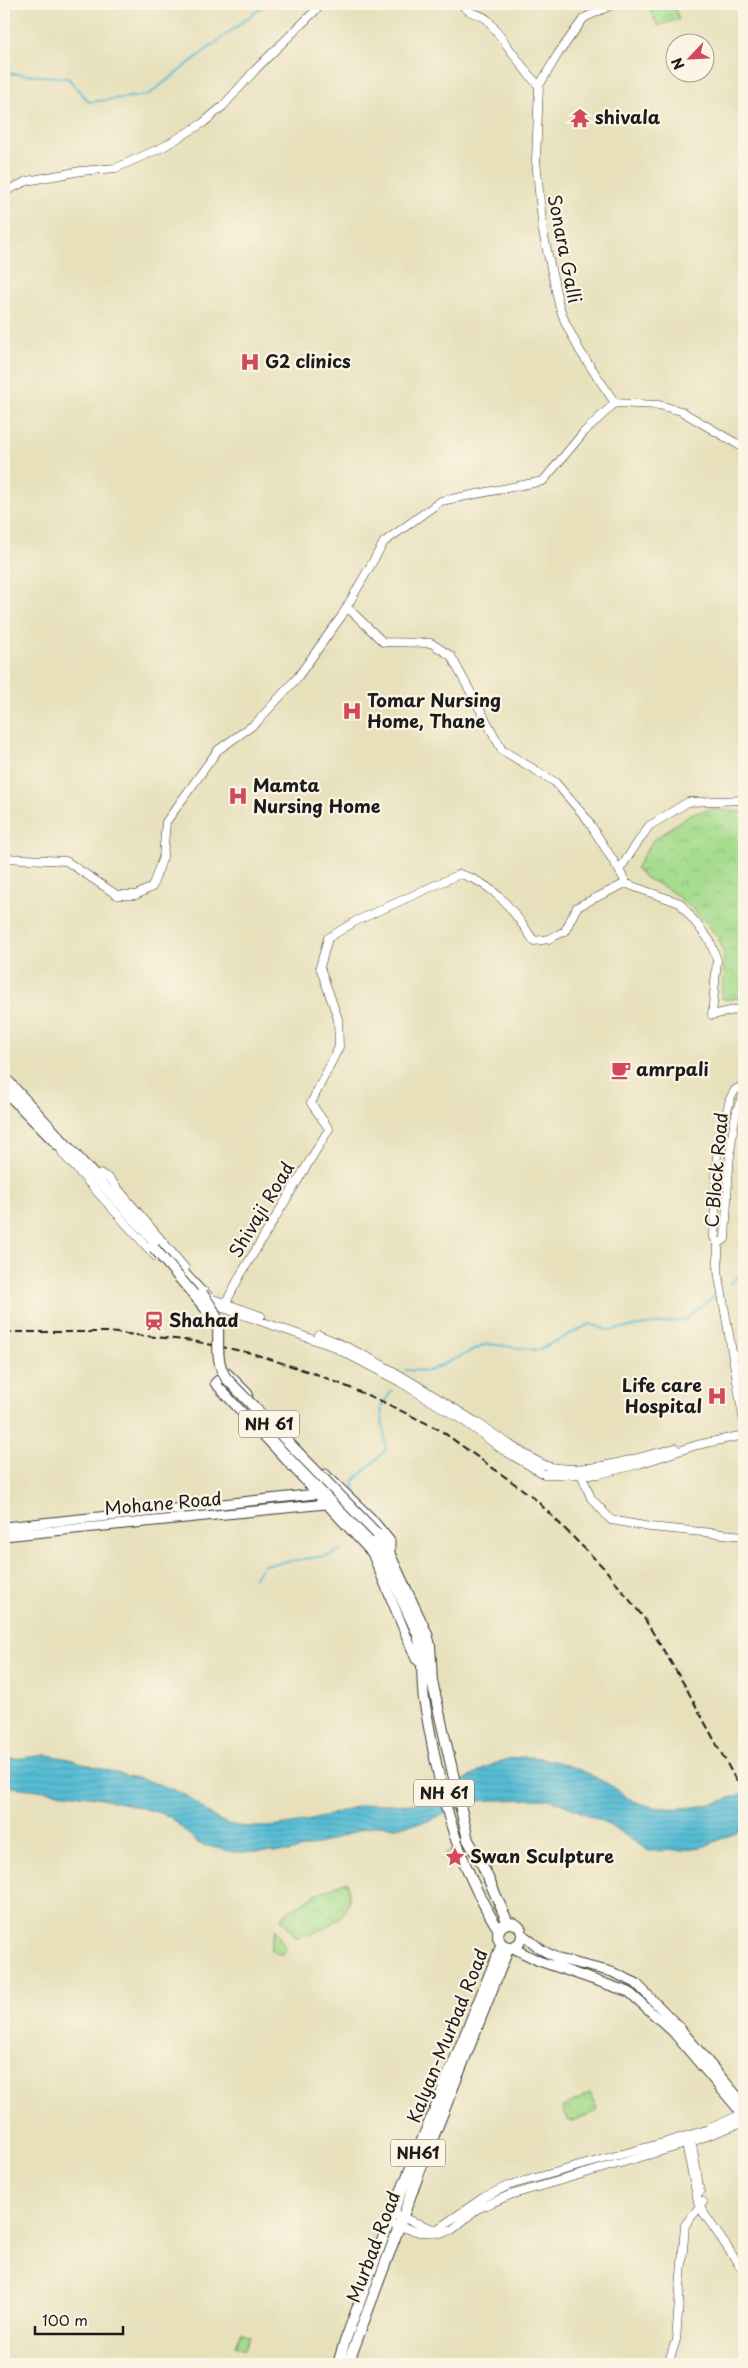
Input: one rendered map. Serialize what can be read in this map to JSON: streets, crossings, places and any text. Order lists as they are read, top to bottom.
{
  "streets": {
    "highway": [
      "NH 61",
      "Kalyan-Murbad Road",
      "NH61",
      "Murbad Road"
    ],
    "main road": ["Mohane Road"],
    "street": ["Sonara Galli", "C Block Road", "Shivaji Road"]
  },
  "crossings": [
    ["NH 61", "Kalyan-Murbad Road"],
    ["NH 61", "NH61"],
    ["Kalyan-Murbad Road", "NH61"],
    ["Kalyan-Murbad Road", "Murbad Road"]
  ],
  "places": {
    "temple": ["shivala"],
    "hospital": [
      "G2 clinics",
      "Tomar Nursing Home, Thane",
      "Mamta Nursing Home",
      "Life care Hospital"
    ],
    "cafe": ["amrpali"],
    "station": ["Shahad"],
    "place": ["Swan Sculpture"]
  },
  "scale_bar": "100 m",
  "north": "bottom left"
}
